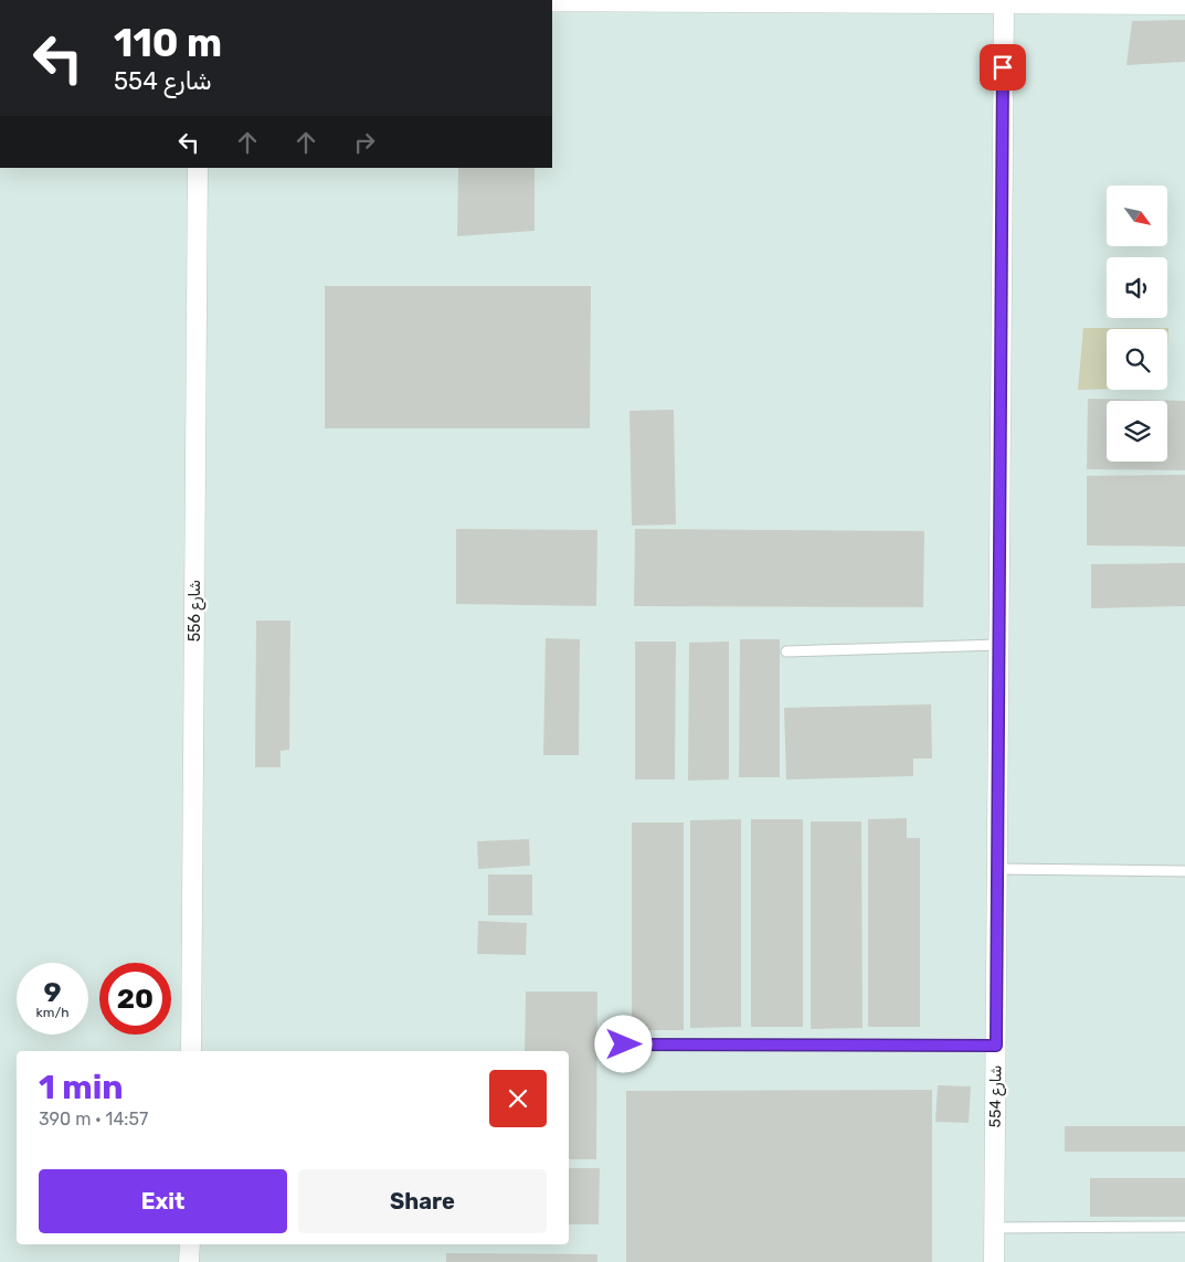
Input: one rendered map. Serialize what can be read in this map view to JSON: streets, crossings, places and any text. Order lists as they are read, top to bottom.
{
  "streets": {
    "street": ["شارع 556", "شارع 554"]
  },
  "north": "bottom right",
  "page": {
    "turn": ["110 m", "شارع 554"],
    "speed": "9 km/h",
    "limit": "20",
    "heading": ["1 min", "390 m · 14:57"],
    "buttons": ["Exit", "Share"]
  }
}
